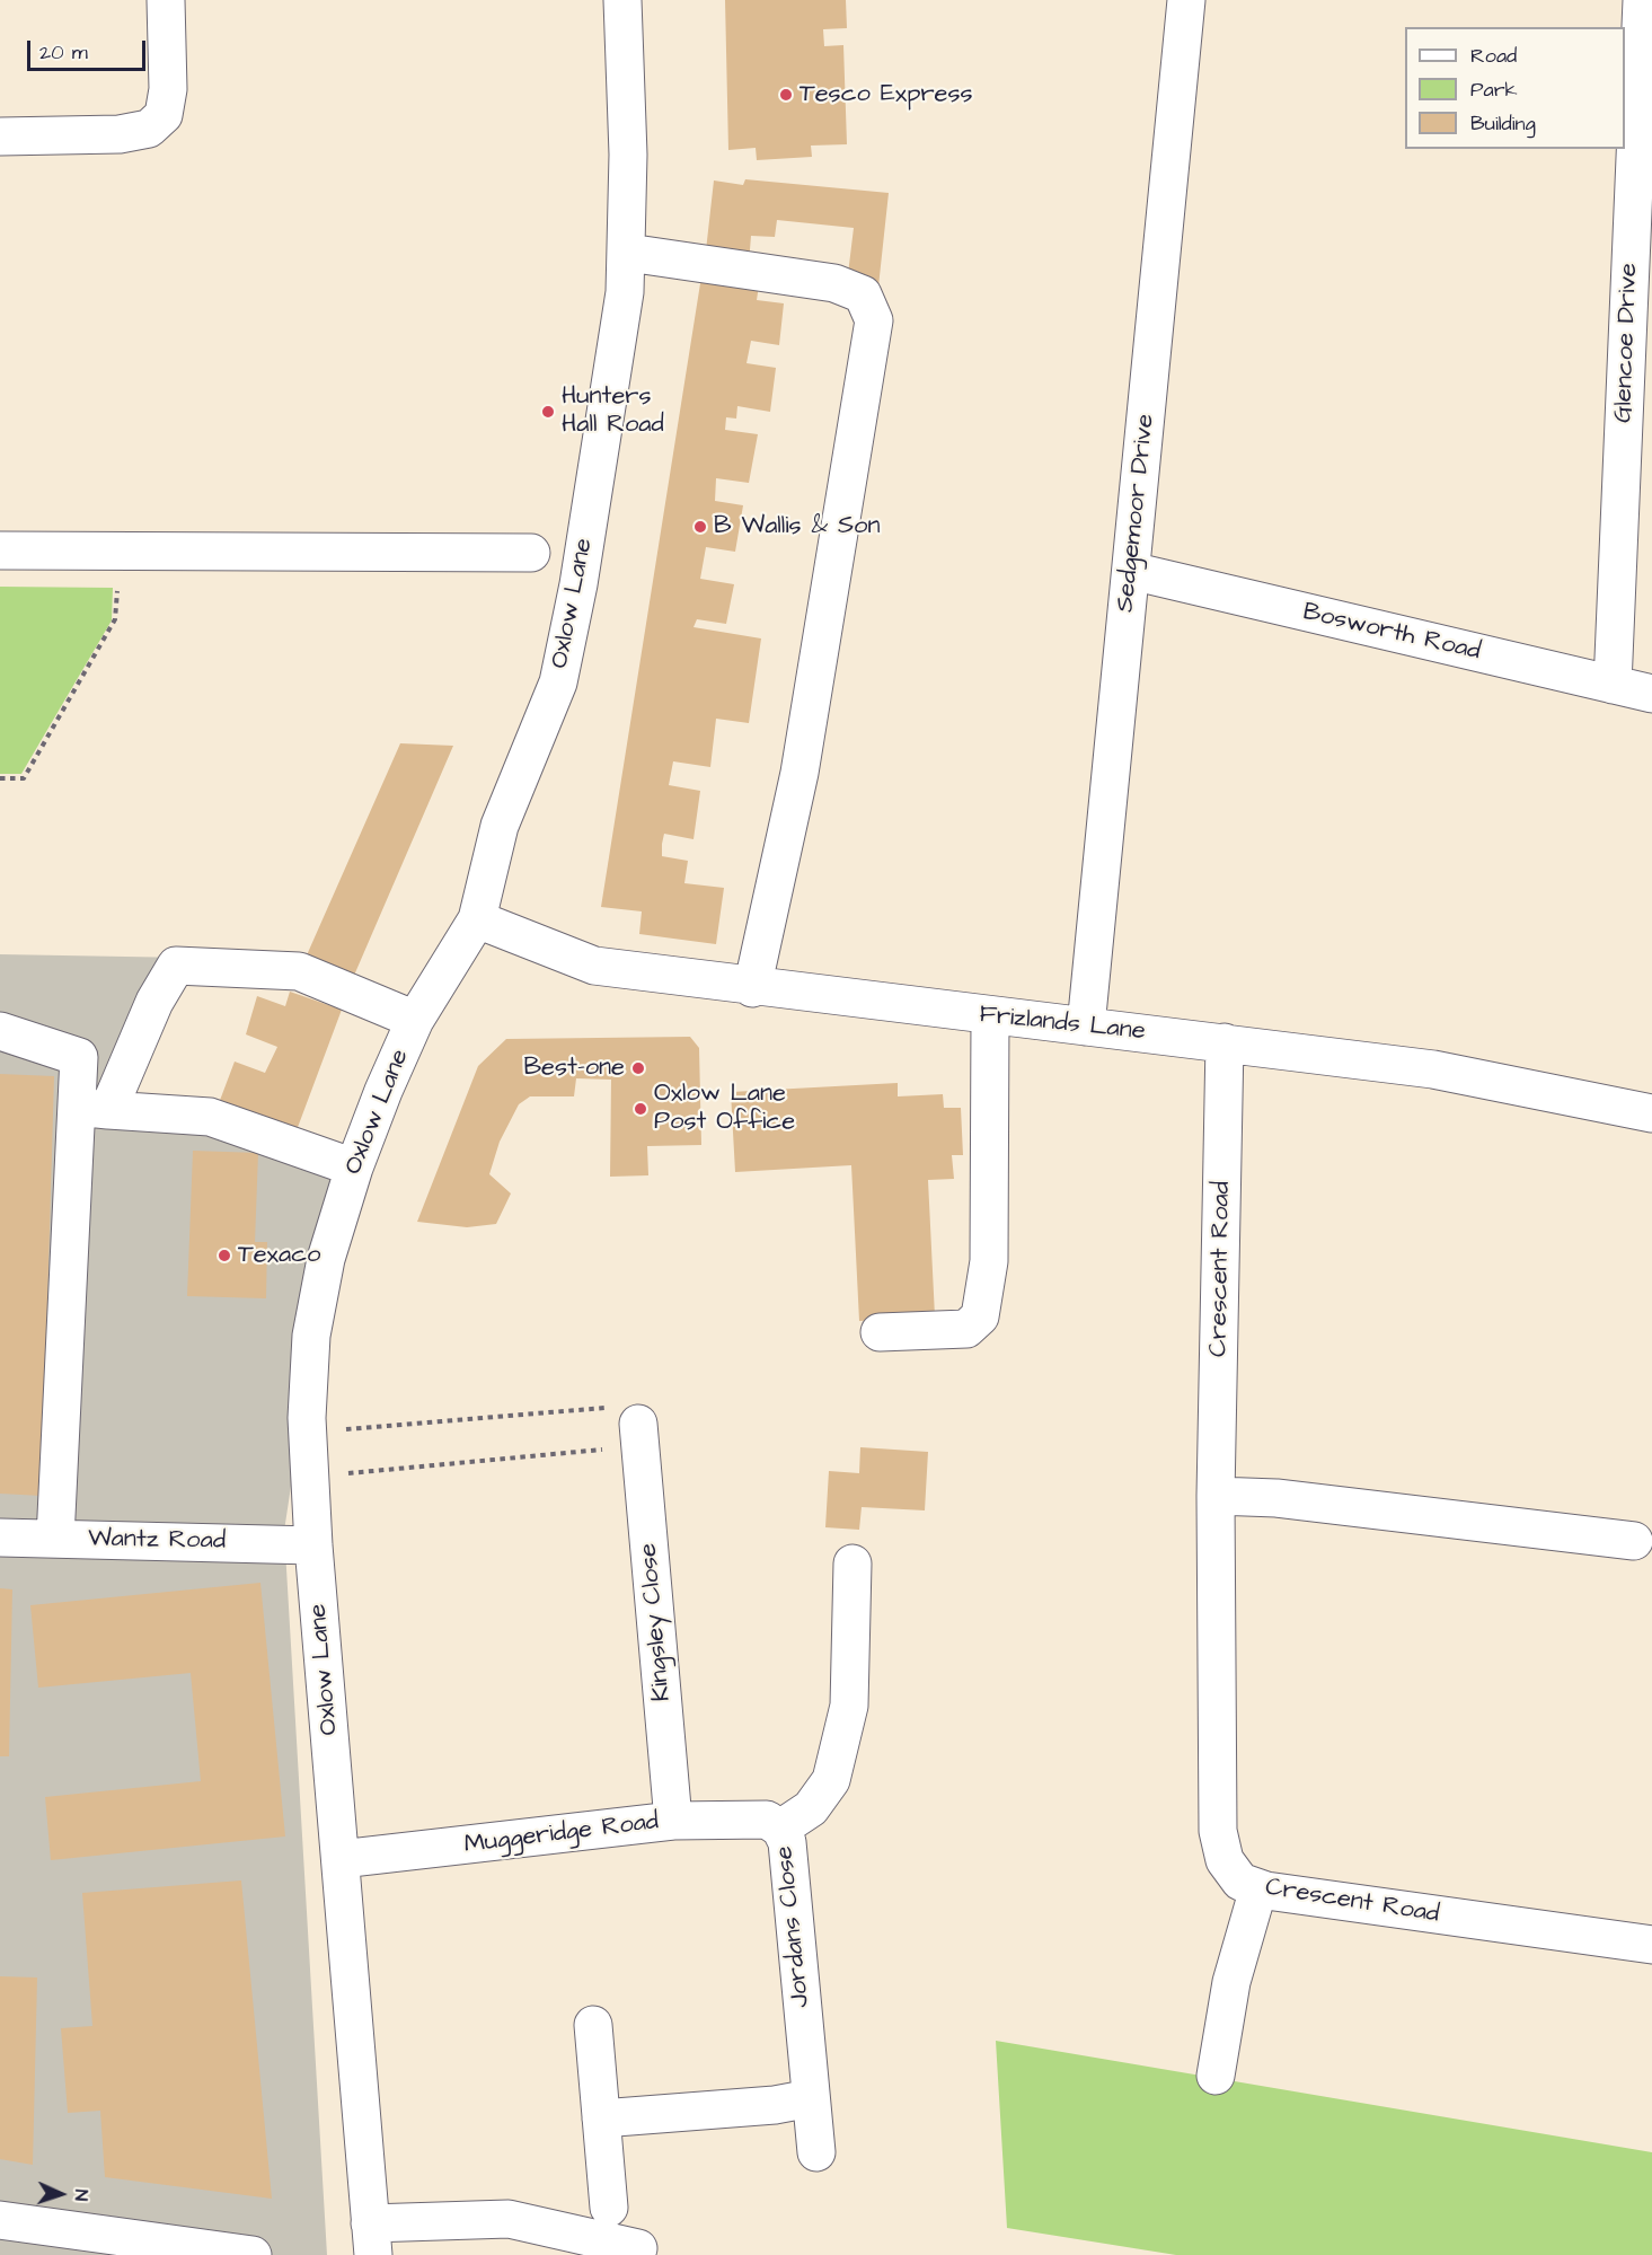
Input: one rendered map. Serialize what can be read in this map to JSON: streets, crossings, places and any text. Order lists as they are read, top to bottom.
{
  "streets": {
    "street": [
      "Glencoe Drive",
      "Sedgemoor Drive",
      "Oxlow Lane",
      "Bosworth Road",
      "Frizlands Lane",
      "Crescent Road",
      "Wantz Road",
      "Kingsley Close",
      "Muggeridge Road",
      "Jordans Close"
    ]
  },
  "crossings": [
    ["Glencoe Drive", "Bosworth Road"],
    ["Sedgemoor Drive", "Bosworth Road"],
    ["Sedgemoor Drive", "Frizlands Lane"],
    ["Oxlow Lane", "Frizlands Lane"],
    ["Oxlow Lane", "Wantz Road"],
    ["Oxlow Lane", "Muggeridge Road"],
    ["Frizlands Lane", "Crescent Road"],
    ["Kingsley Close", "Muggeridge Road"],
    ["Muggeridge Road", "Jordans Close"]
  ],
  "places": [
    "Tesco Express",
    "Hunters Hall Road",
    "B Wallis & Son",
    "Best-one",
    "Oxlow Lane Post Office",
    "Texaco"
  ],
  "legend": ["Road", "Park", "Building"],
  "scale_bar": "20 m",
  "north": "right"
}
